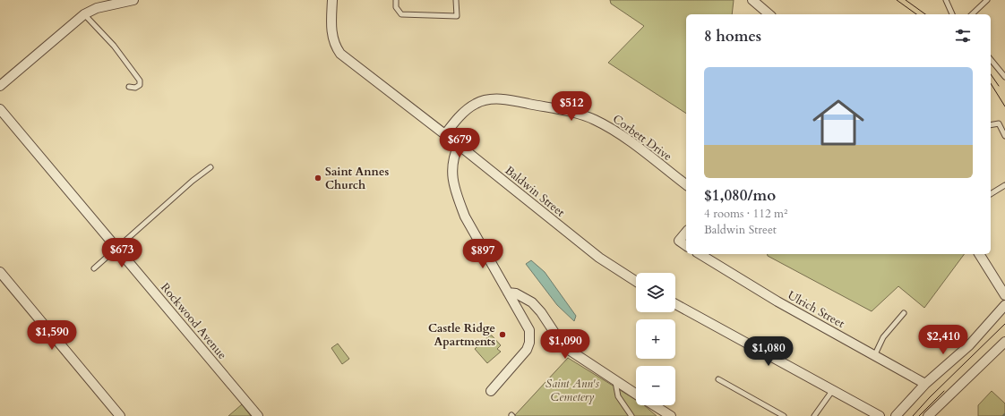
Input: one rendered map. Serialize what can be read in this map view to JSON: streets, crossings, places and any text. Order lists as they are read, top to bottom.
{
  "streets": {
    "street": [
      "Corbett Drive",
      "Baldwin Street",
      "Ulrich Street",
      "Rockwood Avenue"
    ]
  },
  "crossings": [
    ["Corbett Drive", "Baldwin Street"]
  ],
  "parks": ["Saint Ann's Cemetery"],
  "places": ["Saint Annes Church", "Castle Ridge Apartments"],
  "page": {
    "heading": "8 homes",
    "list": [
      {
        "name": "$1,080/mo",
        "note": "4 rooms · 112 m² · Baldwin Street"
      }
    ],
    "price": [
      "$512",
      "$679",
      "$673",
      "$897",
      "$1,590",
      "$2,410",
      "$1,090",
      "$1,080"
    ],
    "map_buttons": ["+", "−"]
  }
}
